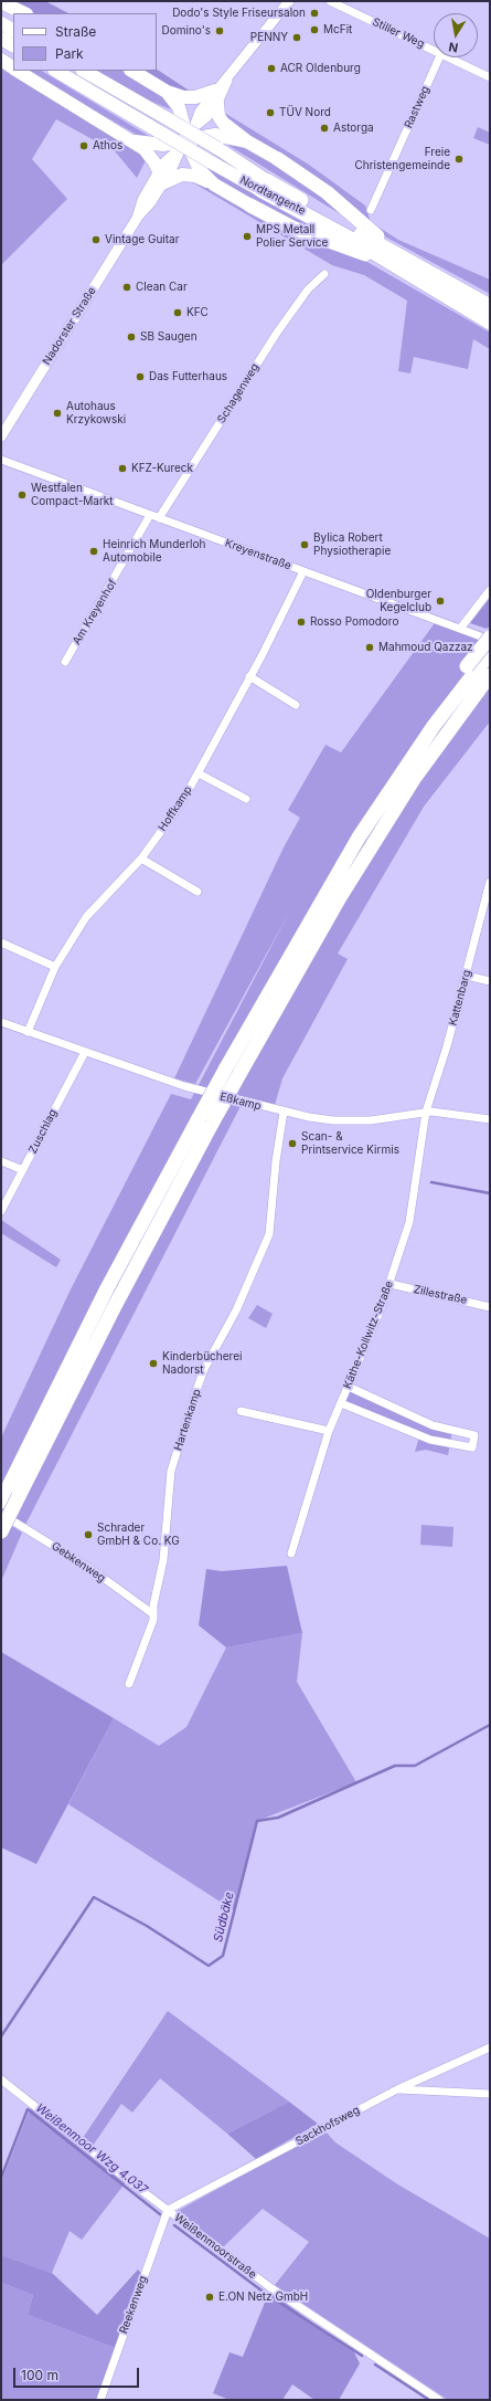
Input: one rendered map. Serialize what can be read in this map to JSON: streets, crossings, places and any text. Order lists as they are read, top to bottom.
{
  "streets": {
    "highway": ["Nordtangente"],
    "street": [
      "Stiller Weg",
      "Rastweg",
      "Nadorster Straße",
      "Schagenweg",
      "Kreyenstraße",
      "Am Kreyenhof",
      "Hoffkamp",
      "Kattenbarg",
      "Eßkamp",
      "Zuschlag",
      "Zillestraße",
      "Käthe-Kollwitz-Straße",
      "Hartenkamp",
      "Gebkenweg",
      "Sackhofsweg",
      "Weißenmoorstraße",
      "Reekenweg"
    ]
  },
  "crossings": [
    ["Schagenweg", "Kreyenstraße"],
    ["Kreyenstraße", "Am Kreyenhof"],
    ["Kreyenstraße", "Hoffkamp"],
    ["Hoffkamp", "Eßkamp"],
    ["Kattenbarg", "Eßkamp"],
    ["Kattenbarg", "Käthe-Kollwitz-Straße"],
    ["Eßkamp", "Zuschlag"],
    ["Eßkamp", "Käthe-Kollwitz-Straße"],
    ["Eßkamp", "Hartenkamp"],
    ["Zillestraße", "Käthe-Kollwitz-Straße"],
    ["Hartenkamp", "Gebkenweg"],
    ["Sackhofsweg", "Weißenmoorstraße"],
    ["Sackhofsweg", "Reekenweg"],
    ["Weißenmoorstraße", "Reekenweg"]
  ],
  "water": ["Südbäke", "Weißenmoor Wzg 4.037"],
  "places": [
    "Dodo's Style Friseursalon",
    "McFit",
    "Domino's",
    "PENNY",
    "ACR Oldenburg",
    "TÜV Nord",
    "Astorga",
    "Athos",
    "Freie Christengemeinde",
    "MPS Metall Polier Service",
    "Vintage Guitar",
    "Clean Car",
    "KFC",
    "SB Saugen",
    "Das Futterhaus",
    "Autohaus Krzykowski",
    "KFZ-Kureck",
    "Westfalen Compact-Markt",
    "Bylica Robert Physiotherapie",
    "Heinrich Munderloh Automobile",
    "Oldenburger Kegelclub",
    "Rosso Pomodoro",
    "Mahmoud Qazzaz",
    "Scan- & Printservice Kirmis",
    "Kinderbücherei Nadorst",
    "Schrader GmbH & Co. KG",
    "E.ON Netz GmbH"
  ],
  "legend": ["Straße", "Park"],
  "scale_bar": "100 m",
  "north": "bottom"
}
